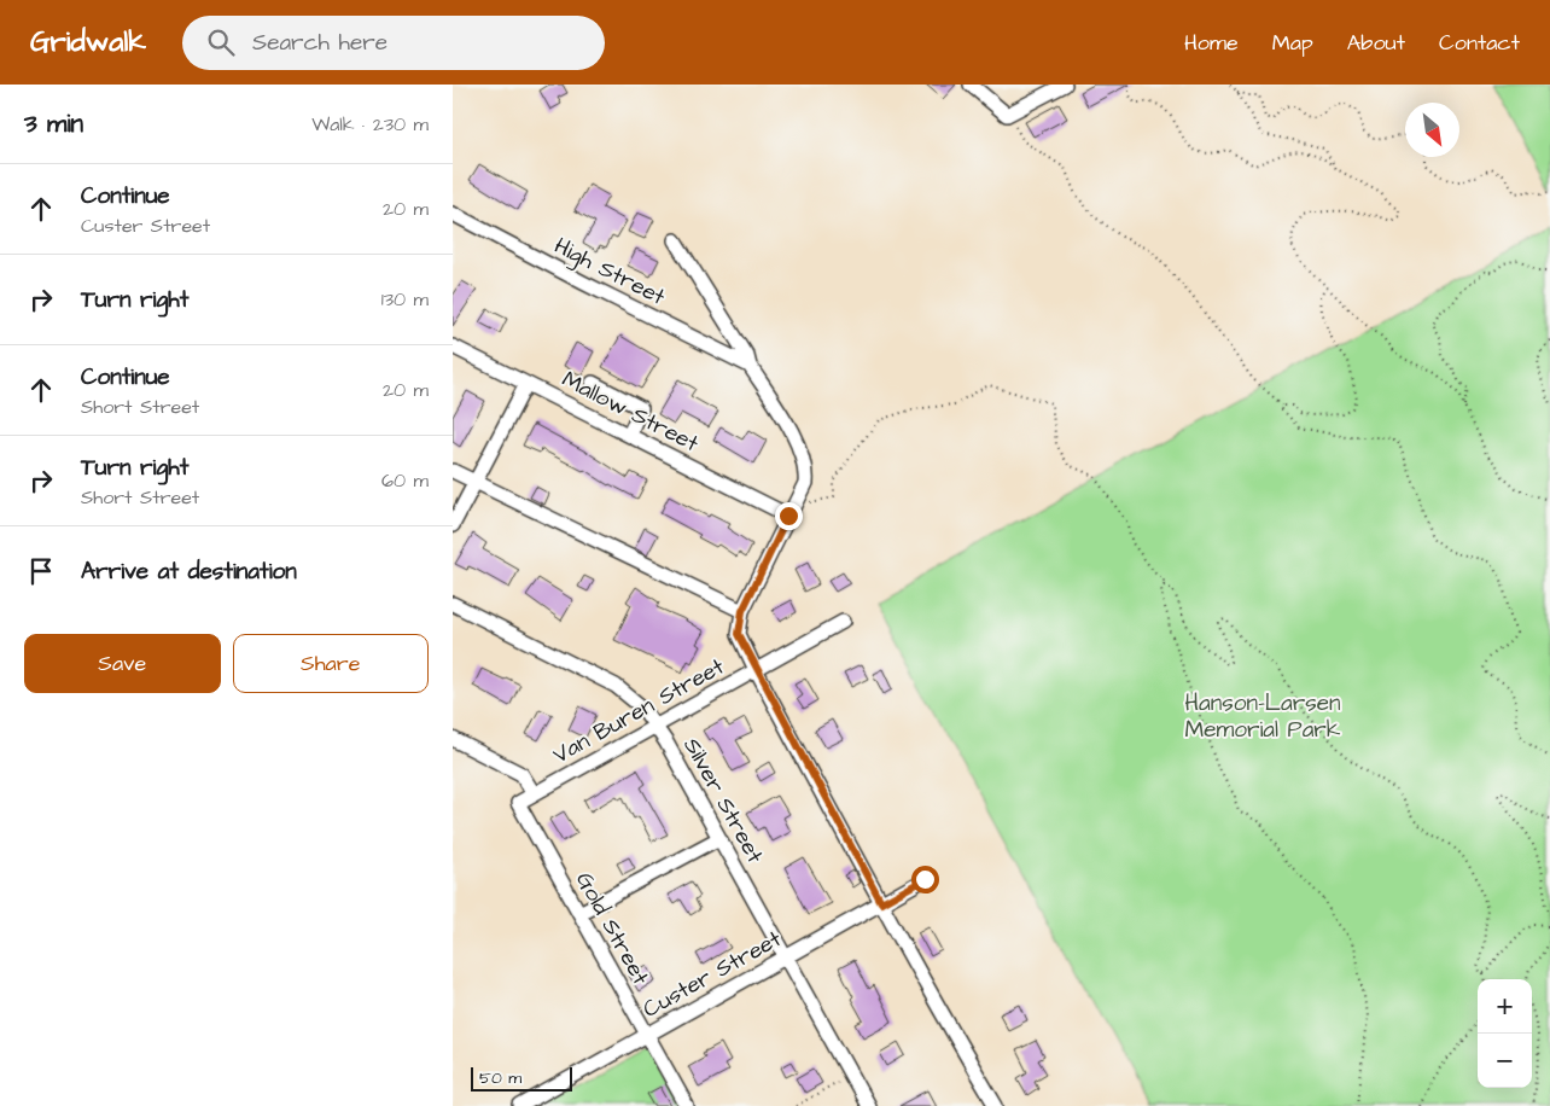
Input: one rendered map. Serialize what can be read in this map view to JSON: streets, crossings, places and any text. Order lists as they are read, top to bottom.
{
  "streets": {
    "street": [
      "High Street",
      "Mallow Street",
      "Van Buren Street",
      "Silver Street",
      "Gold Street",
      "Custer Street"
    ]
  },
  "crossings": [
    ["Van Buren Street", "Silver Street"],
    ["Van Buren Street", "Gold Street"],
    ["Silver Street", "Custer Street"],
    ["Gold Street", "Custer Street"]
  ],
  "parks": ["Hanson-Larsen Memorial Park"],
  "scale_bar": "50 m",
  "north": "bottom right",
  "page": {
    "header": "Gridwalk",
    "search": "Search here",
    "nav": [
      "Home",
      "Map",
      "About",
      "Contact"
    ],
    "heading": ["3 min", "Walk · 230 m"],
    "list": [
      ["Continue", "Custer Street", "20 m"],
      ["Turn right", "130 m"],
      ["Continue", "Short Street", "20 m"],
      ["Turn right", "Short Street", "60 m"],
      "Arrive at destination"
    ],
    "buttons": ["Save", "Share"],
    "map_buttons": ["+", "−"],
    "scale": "50 m"
  }
}
